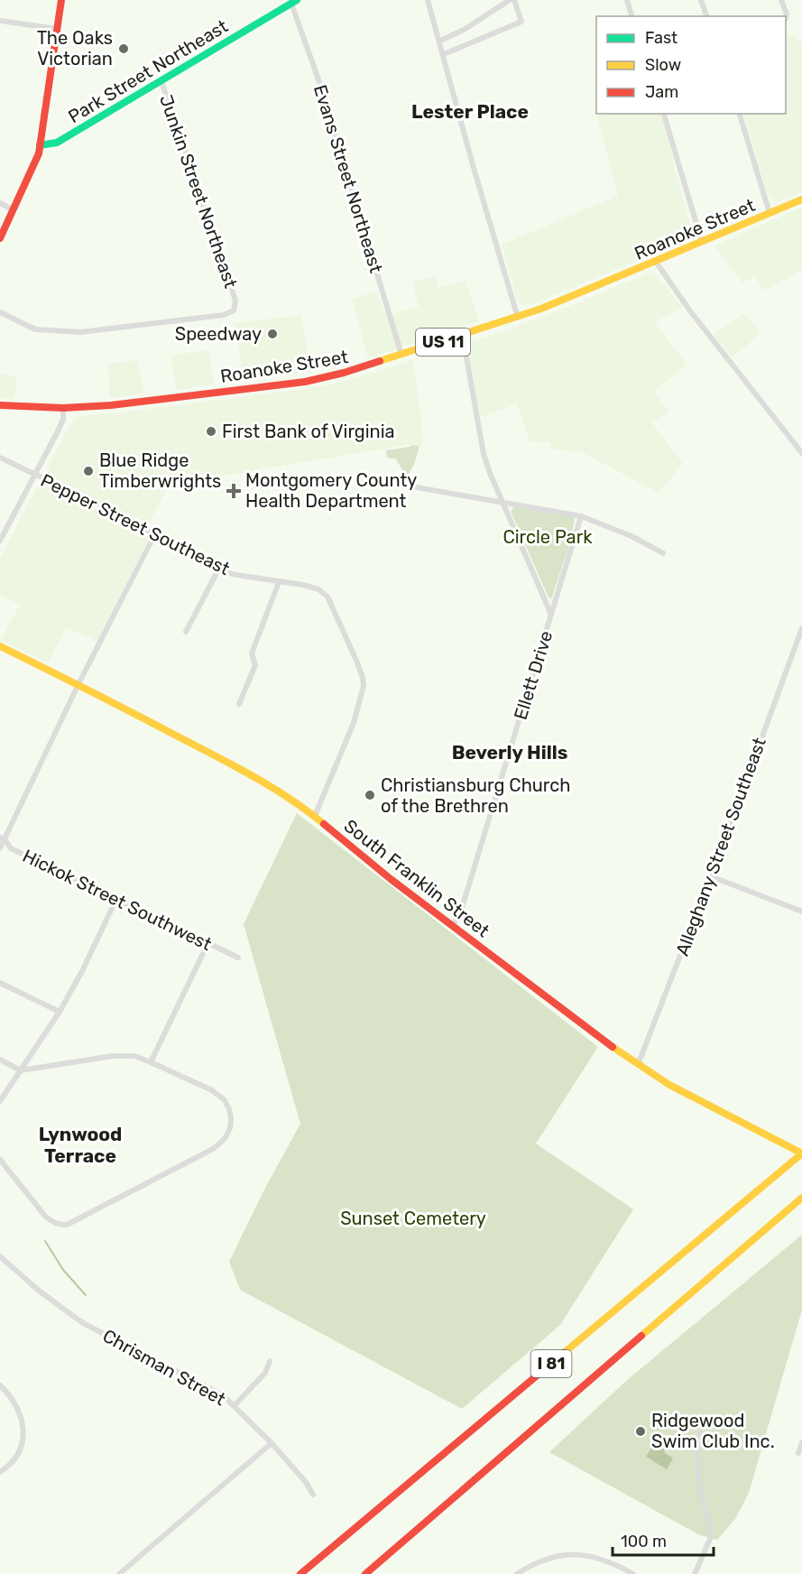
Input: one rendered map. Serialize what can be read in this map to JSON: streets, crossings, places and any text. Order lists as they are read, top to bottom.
{
  "streets": {
    "main road": [
      "Park Street Northeast",
      "Roanoke Street",
      "US 11",
      "South Franklin Street",
      "I 81"
    ],
    "street": [
      "Evans Street Northeast",
      "Junkin Street Northeast",
      "Pepper Street Southeast",
      "Ellett Drive",
      "Alleghany Street Southeast",
      "Hickok Street Southwest",
      "Chrisman Street"
    ]
  },
  "crossings": [
    ["Park Street Northeast", "Evans Street Northeast"],
    ["Park Street Northeast", "Junkin Street Northeast"],
    ["Evans Street Northeast", "Roanoke Street"],
    ["Pepper Street Southeast", "South Franklin Street"],
    ["Ellett Drive", "South Franklin Street"],
    ["Alleghany Street Southeast", "South Franklin Street"],
    ["South Franklin Street", "I 81"]
  ],
  "districts": ["Lester Place", "Beverly Hills", "Lynwood Terrace"],
  "parks": ["Circle Park", "Sunset Cemetery"],
  "places": {
    "other": [
      "The Oaks Victorian",
      "Speedway",
      "First Bank of Virginia",
      "Blue Ridge Timberwrights",
      "Christiansburg Church of the Brethren",
      "Ridgewood Swim Club Inc."
    ],
    "health": ["Montgomery County Health Department"]
  },
  "legend": ["Fast", "Slow", "Jam"],
  "scale_bar": "100 m"
}
